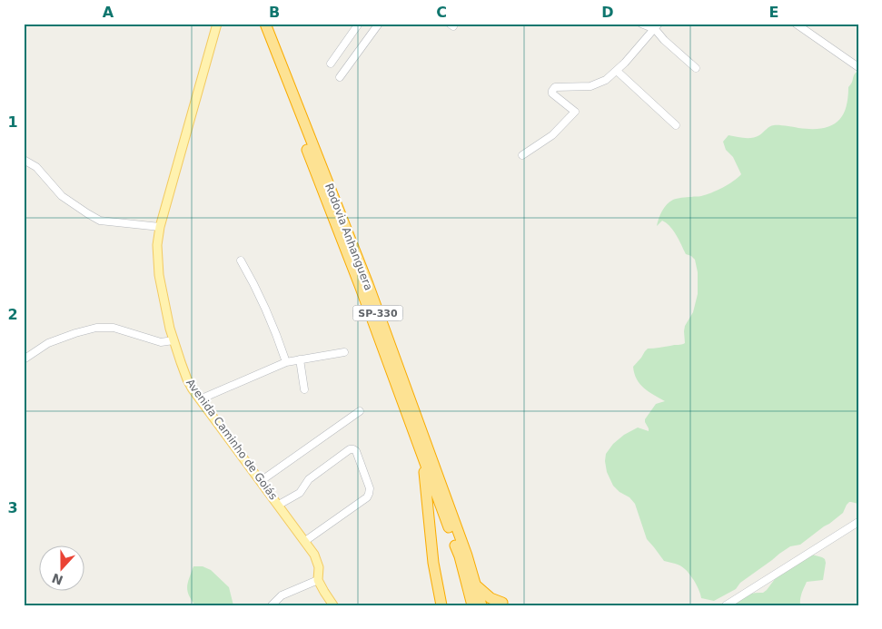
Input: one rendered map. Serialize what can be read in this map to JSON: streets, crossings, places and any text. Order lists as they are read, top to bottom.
{
  "streets": {
    "highway": ["Rodovia Anhanguera", "SP-330"],
    "main road": ["Avenida Caminho de Goiás"]
  },
  "north": "bottom",
  "grid": {
    "columns": [
      "A",
      "B",
      "C",
      "D",
      "E"
    ],
    "rows": ["1", "2", "3"]
  }
}
